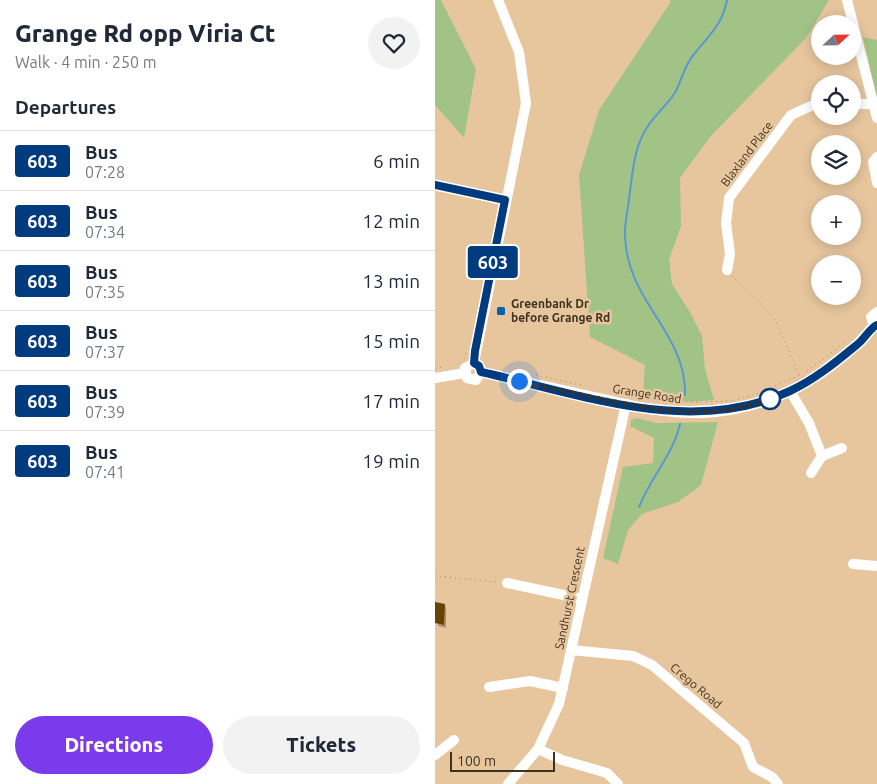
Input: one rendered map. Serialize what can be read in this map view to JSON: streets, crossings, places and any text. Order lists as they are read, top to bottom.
{
  "streets": {
    "street": [
      "Blaxland Place",
      "Grange Road",
      "Sandhurst Crescent",
      "Crego Road"
    ]
  },
  "crossings": [
    ["Grange Road", "Sandhurst Crescent"],
    ["Sandhurst Crescent", "Crego Road"]
  ],
  "places": {
    "transit": ["Greenbank Dr before Grange Rd"]
  },
  "lines": ["bus line 603"],
  "scale_bar": "100 m",
  "north": "right",
  "page": {
    "heading": [
      ["Grange Rd opp Viria Ct", "Walk · 4 min · 250 m"],
      "Departures"
    ],
    "on_map": "603",
    "map_buttons": ["+", "−"],
    "list": [
      {
        "mark": "603",
        "name": "Bus",
        "note": "07:28",
        "value": "6 min"
      },
      {
        "mark": "603",
        "name": "Bus",
        "note": "07:34",
        "value": "12 min"
      },
      {
        "mark": "603",
        "name": "Bus",
        "note": "07:35",
        "value": "13 min"
      },
      {
        "mark": "603",
        "name": "Bus",
        "note": "07:37",
        "value": "15 min"
      },
      {
        "mark": "603",
        "name": "Bus",
        "note": "07:39",
        "value": "17 min"
      },
      {
        "mark": "603",
        "name": "Bus",
        "note": "07:41",
        "value": "19 min"
      }
    ],
    "buttons": ["Directions", "Tickets"],
    "scale": "100 m"
  }
}
